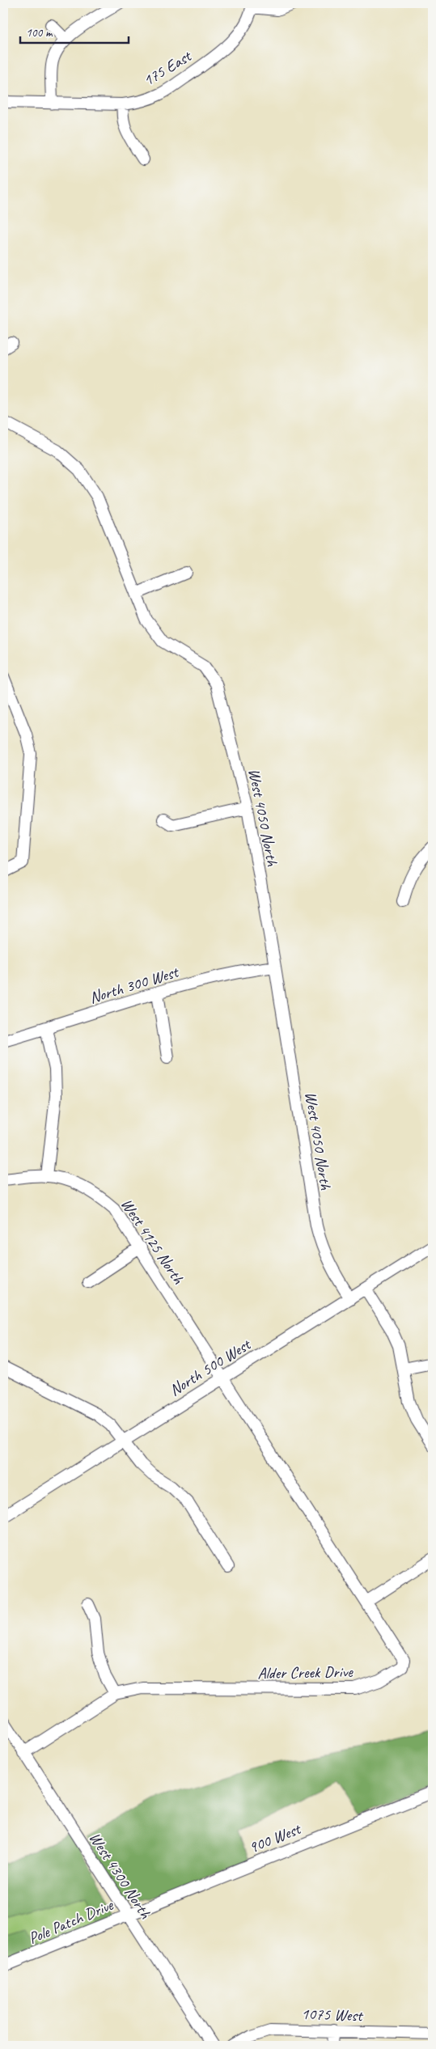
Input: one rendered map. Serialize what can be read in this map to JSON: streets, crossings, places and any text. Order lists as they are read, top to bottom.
{
  "streets": {
    "street": [
      "175 East",
      "West 4050 North",
      "North 300 West",
      "West 4125 North",
      "North 500 West",
      "Alder Creek Drive",
      "900 West",
      "West 4300 North",
      "Pole Patch Drive",
      "1075 West"
    ]
  },
  "crossings": [
    ["West 4050 North", "North 300 West"],
    ["West 4050 North", "North 500 West"],
    ["West 4125 North", "North 500 West"],
    ["West 4125 North", "Alder Creek Drive"],
    ["North 500 West", "Alder Creek Drive"],
    ["Alder Creek Drive", "West 4300 North"],
    ["900 West", "West 4300 North"],
    ["900 West", "Pole Patch Drive"],
    ["West 4300 North", "Pole Patch Drive"]
  ],
  "scale_bar": "100 m"
}
